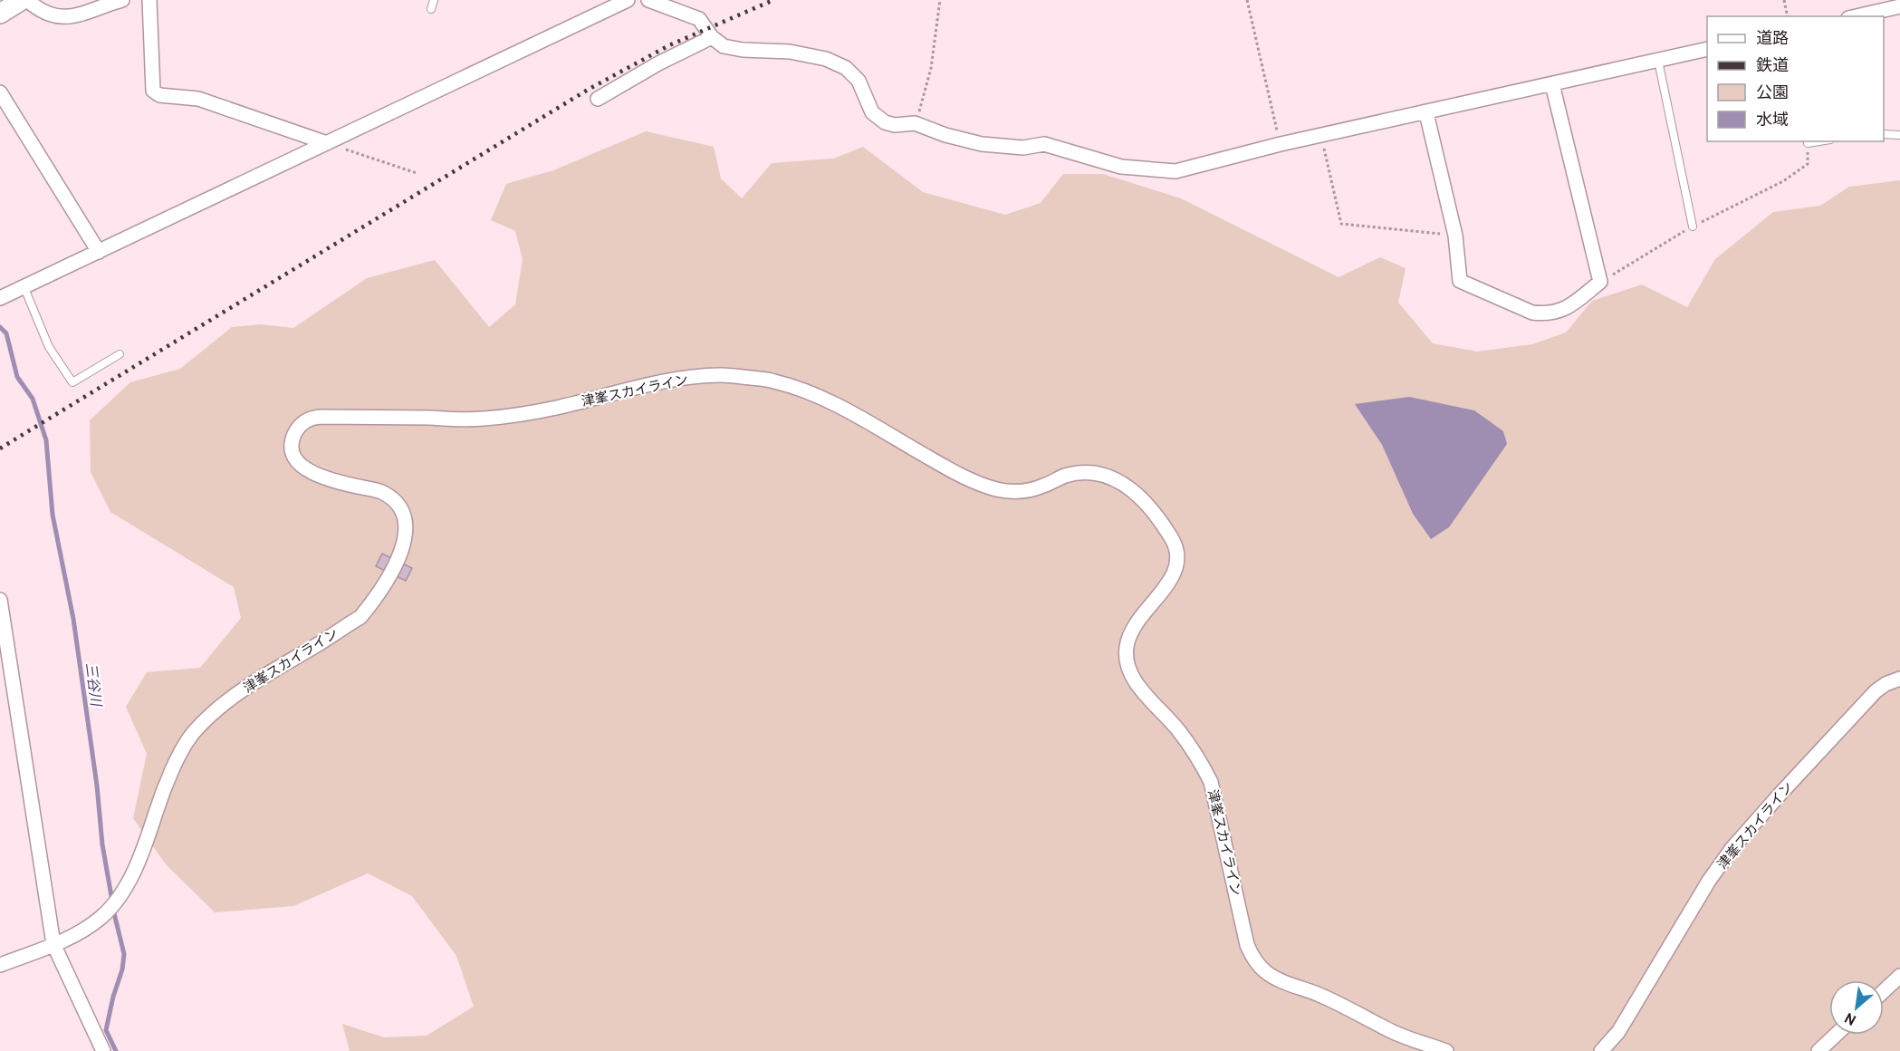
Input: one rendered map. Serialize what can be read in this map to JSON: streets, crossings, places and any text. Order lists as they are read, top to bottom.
{
  "streets": {
    "street": ["津峯スカイライン"]
  },
  "water": ["三谷川"],
  "legend": [
    "道路",
    "鉄道",
    "公園",
    "水域"
  ],
  "north": "bottom left"
}
